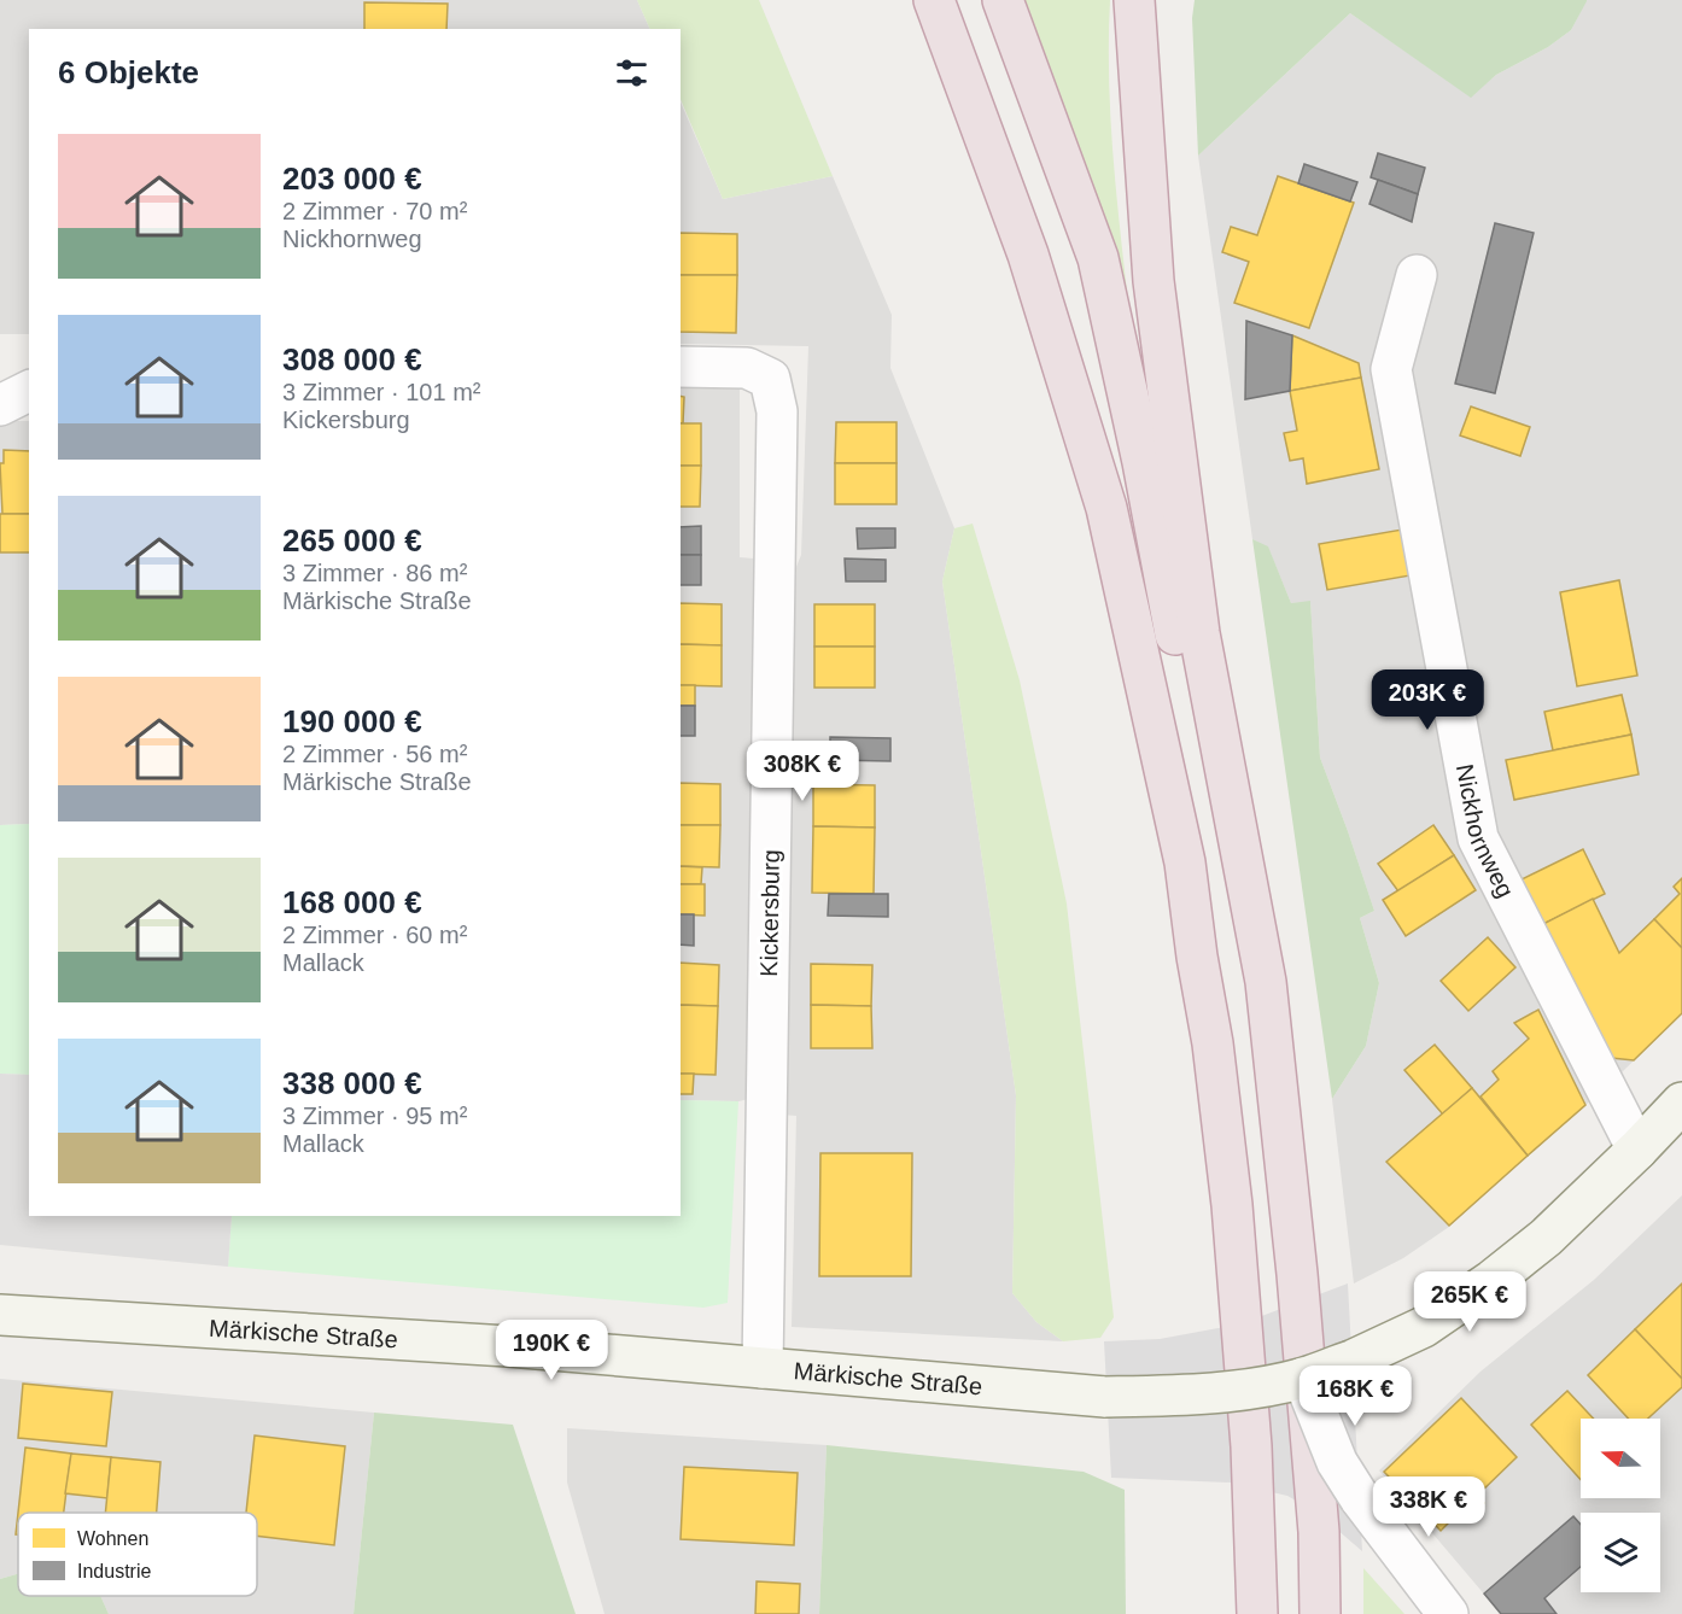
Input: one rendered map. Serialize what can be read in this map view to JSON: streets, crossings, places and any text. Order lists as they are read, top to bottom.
{
  "streets": {
    "main road": ["Märkische Straße"],
    "street": ["Nickhornweg", "Kickersburg"]
  },
  "crossings": [
    ["Nickhornweg", "Märkische Straße"],
    ["Kickersburg", "Märkische Straße"]
  ],
  "legend": ["Wohnen", "Industrie"],
  "north": "left",
  "page": {
    "heading": "6 Objekte",
    "list": [
      {
        "name": "203 000 €",
        "note": "2 Zimmer · 70 m² · Nickhornweg"
      },
      {
        "name": "308 000 €",
        "note": "3 Zimmer · 101 m² · Kickersburg"
      },
      {
        "name": "265 000 €",
        "note": "3 Zimmer · 86 m² · Märkische Straße"
      },
      {
        "name": "190 000 €",
        "note": "2 Zimmer · 56 m² · Märkische Straße"
      },
      {
        "name": "168 000 €",
        "note": "2 Zimmer · 60 m² · Mallack"
      },
      {
        "name": "338 000 €",
        "note": "3 Zimmer · 95 m² · Mallack"
      }
    ],
    "price": [
      "203K €",
      "308K €",
      "265K €",
      "190K €",
      "168K €",
      "338K €"
    ]
  }
}
